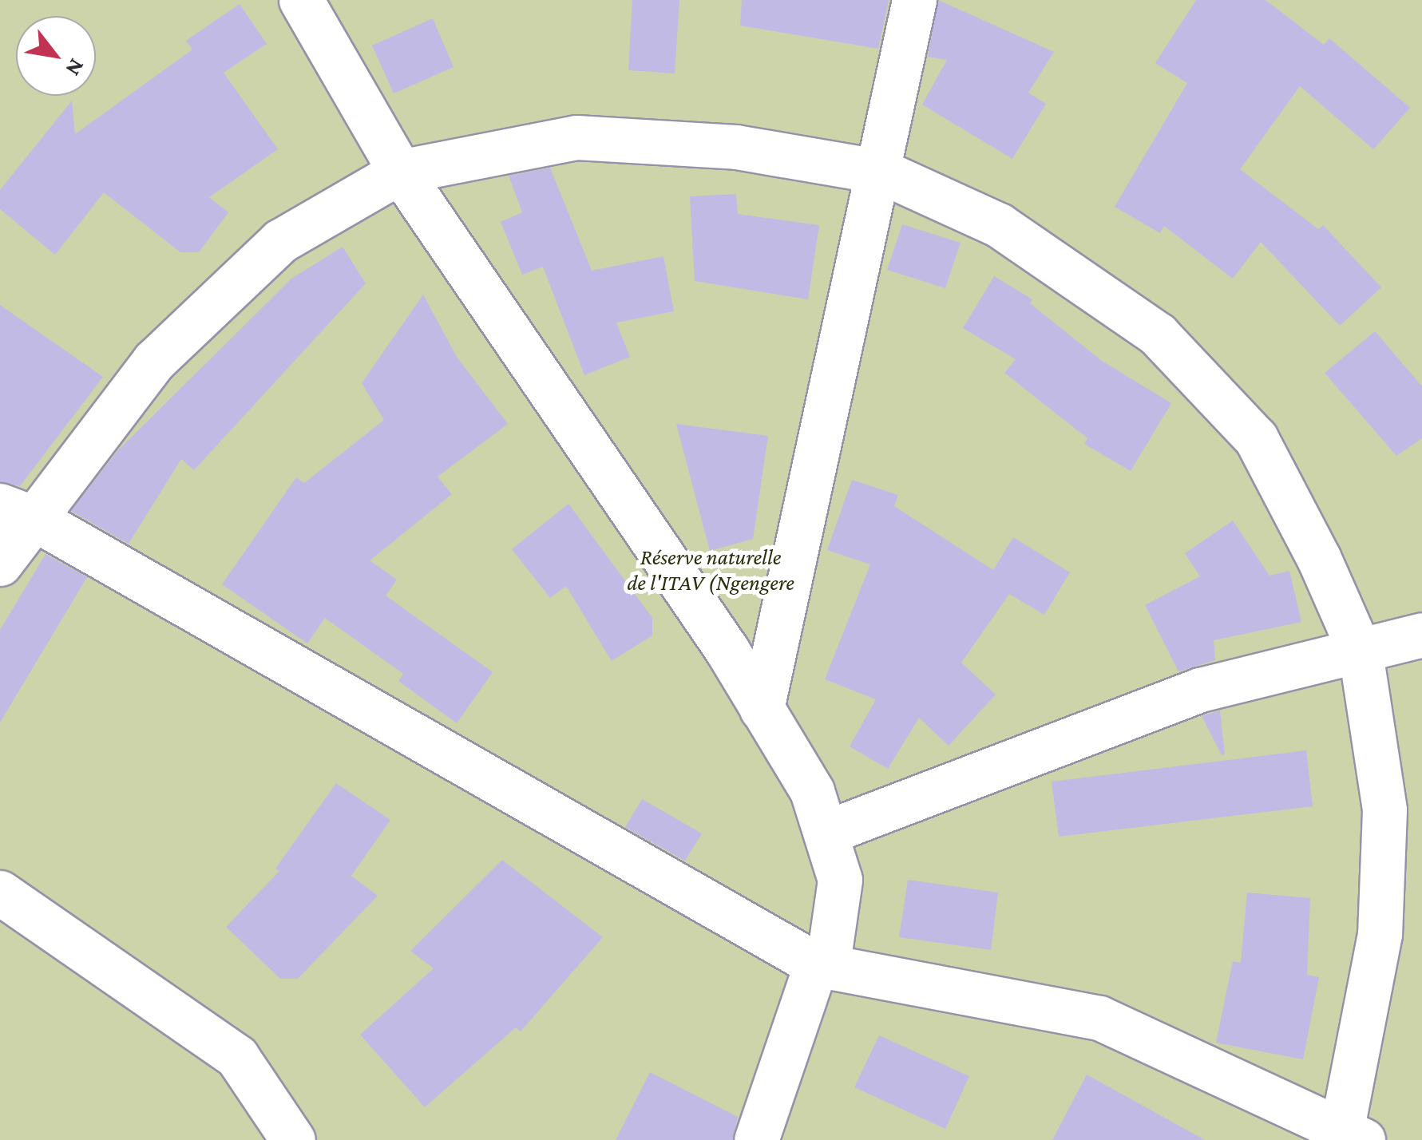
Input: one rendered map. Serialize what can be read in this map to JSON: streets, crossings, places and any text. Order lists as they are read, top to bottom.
{
  "parks": ["Réserve naturelle de l'ITAV (Ngengere"],
  "north": "bottom right"
}
